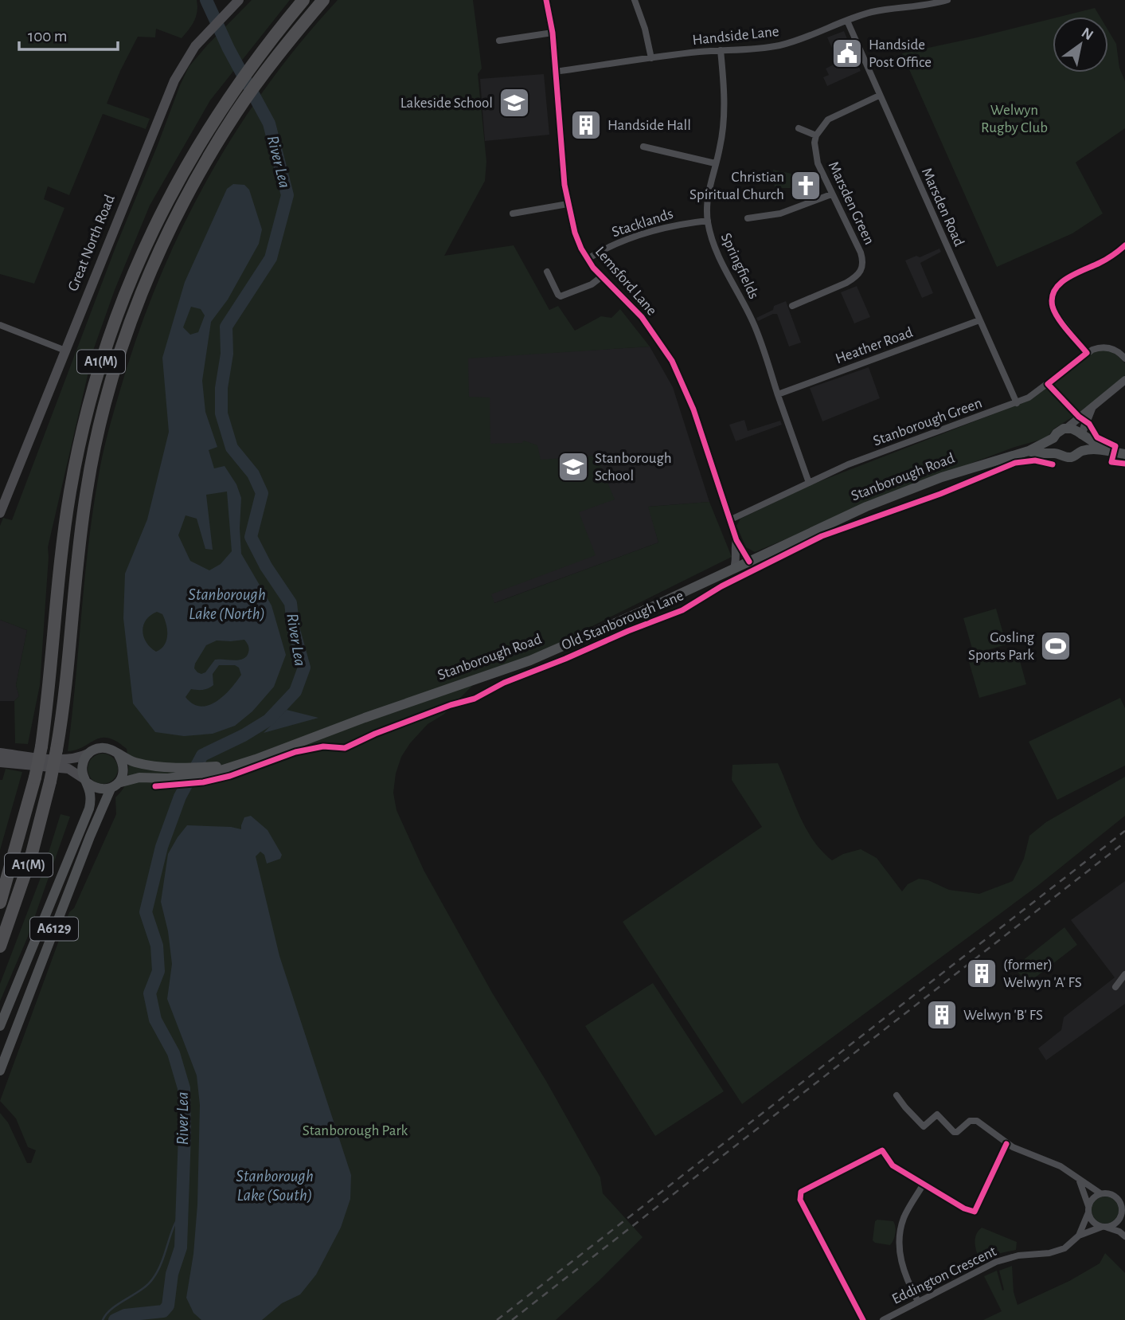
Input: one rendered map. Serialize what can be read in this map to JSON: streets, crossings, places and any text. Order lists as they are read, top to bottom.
{
  "streets": {
    "highway": ["A1(M)"],
    "main road": ["Great North Road", "Stanborough Road", "A6129"],
    "street": [
      "Handside Lane",
      "Marsden Green",
      "Marsden Road",
      "Stacklands",
      "Springfields",
      "Lemsford Lane",
      "Heather Road",
      "Stanborough Green",
      "Eddington Crescent"
    ],
    "cycle path": ["Old Stanborough Lane"]
  },
  "crossings": [
    ["Handside Lane", "Marsden Road"],
    ["Handside Lane", "Springfields"],
    ["Handside Lane", "Lemsford Lane"],
    ["Marsden Road", "Heather Road"],
    ["Marsden Road", "Stanborough Green"],
    ["Stacklands", "Springfields"],
    ["Stacklands", "Lemsford Lane"],
    ["Springfields", "Heather Road"],
    ["Springfields", "Stanborough Green"],
    ["Lemsford Lane", "Stanborough Green"],
    ["Lemsford Lane", "Stanborough Road"]
  ],
  "water": ["River Lea", "Stanborough Lake (North)", "Stanborough Lake (South)"],
  "parks": ["Welwyn Rugby Club", "Stanborough Park"],
  "places": {
    "public building": ["Handside Post Office"],
    "school or university": ["Lakeside School", "Stanborough School"],
    "building": ["Handside Hall", "(former) Welwyn 'A' FS", "Welwyn 'B' FS"],
    "church": ["Christian Spiritual Church"],
    "sports": ["Gosling Sports Park"]
  },
  "scale_bar": "100 m",
  "north": "top right"
}
